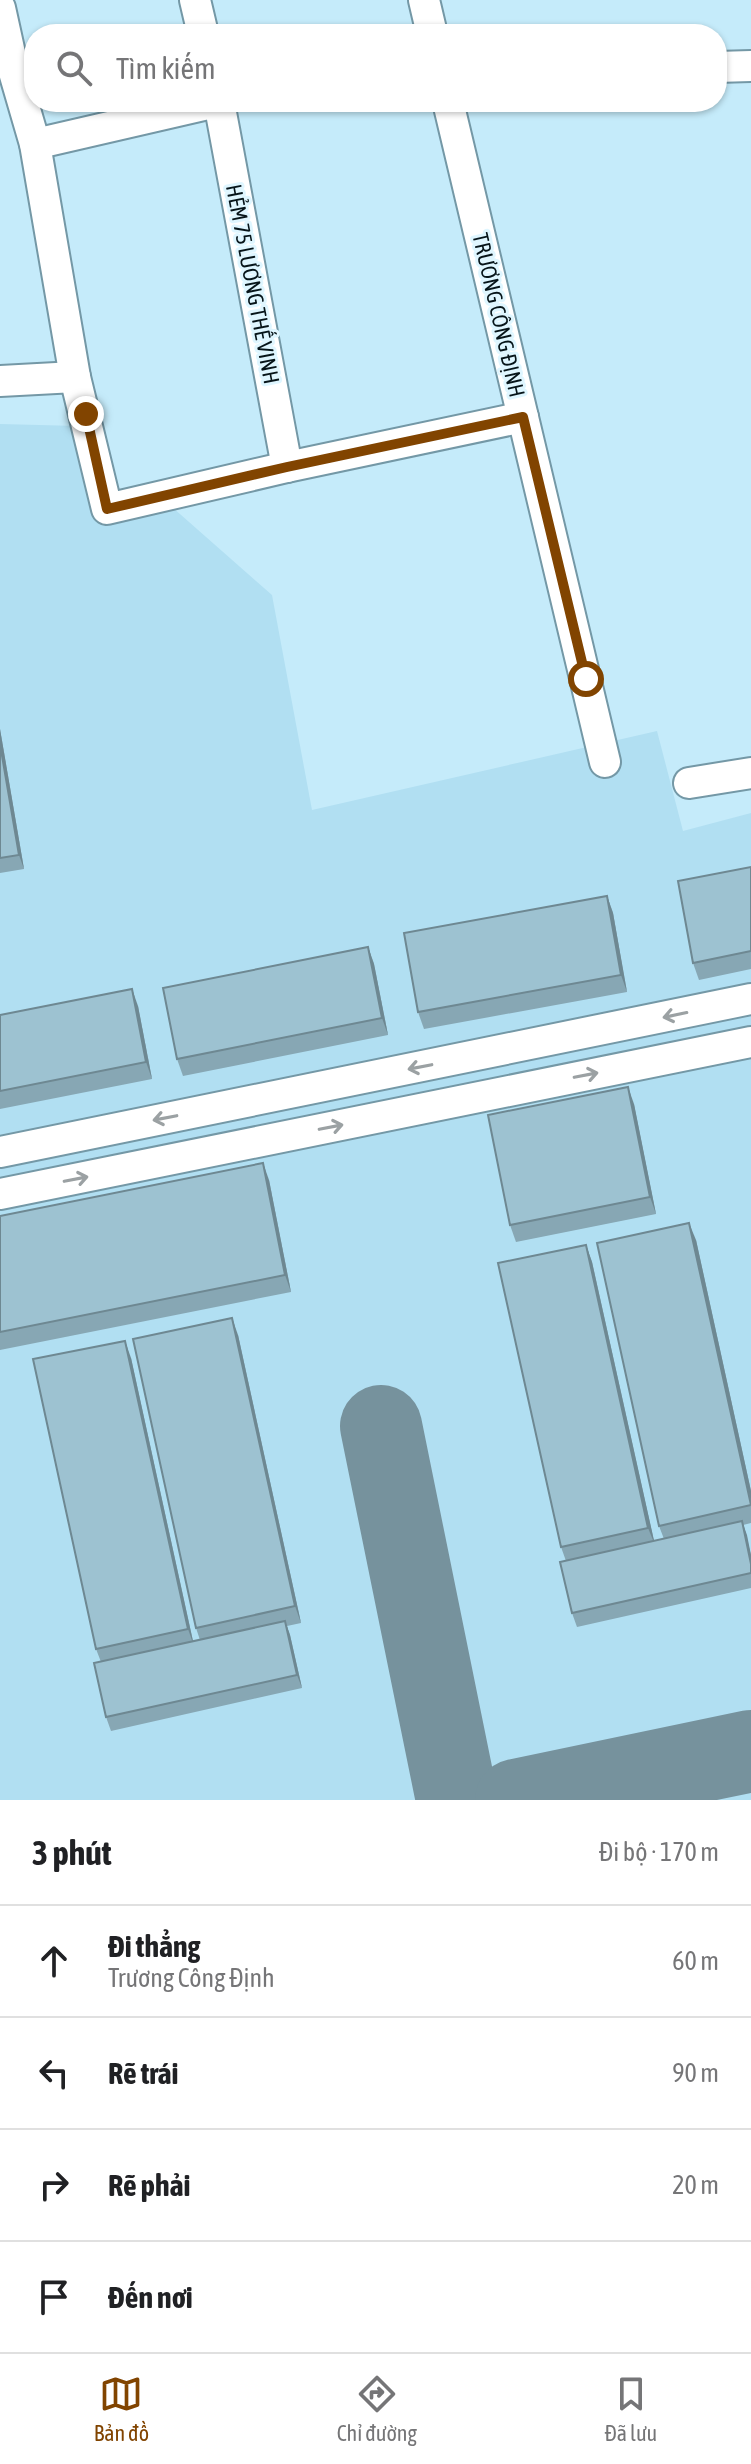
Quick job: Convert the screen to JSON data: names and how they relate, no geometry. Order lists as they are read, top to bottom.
{
  "streets": {
    "street": ["HẺM 75 LƯƠNG THẾ VINH", "TRƯƠNG CÔNG ĐỊNH"]
  },
  "page": {
    "search": "Tìm kiếm",
    "heading": ["3 phút", "Đi bộ · 170 m"],
    "list": [
      ["Đi thẳng", "Trương Công Định", "60 m"],
      ["Rẽ trái", "90 m"],
      ["Rẽ phải", "20 m"],
      "Đến nơi"
    ],
    "nav": ["Bản đồ", "Chỉ đường", "Đã lưu"]
  }
}
